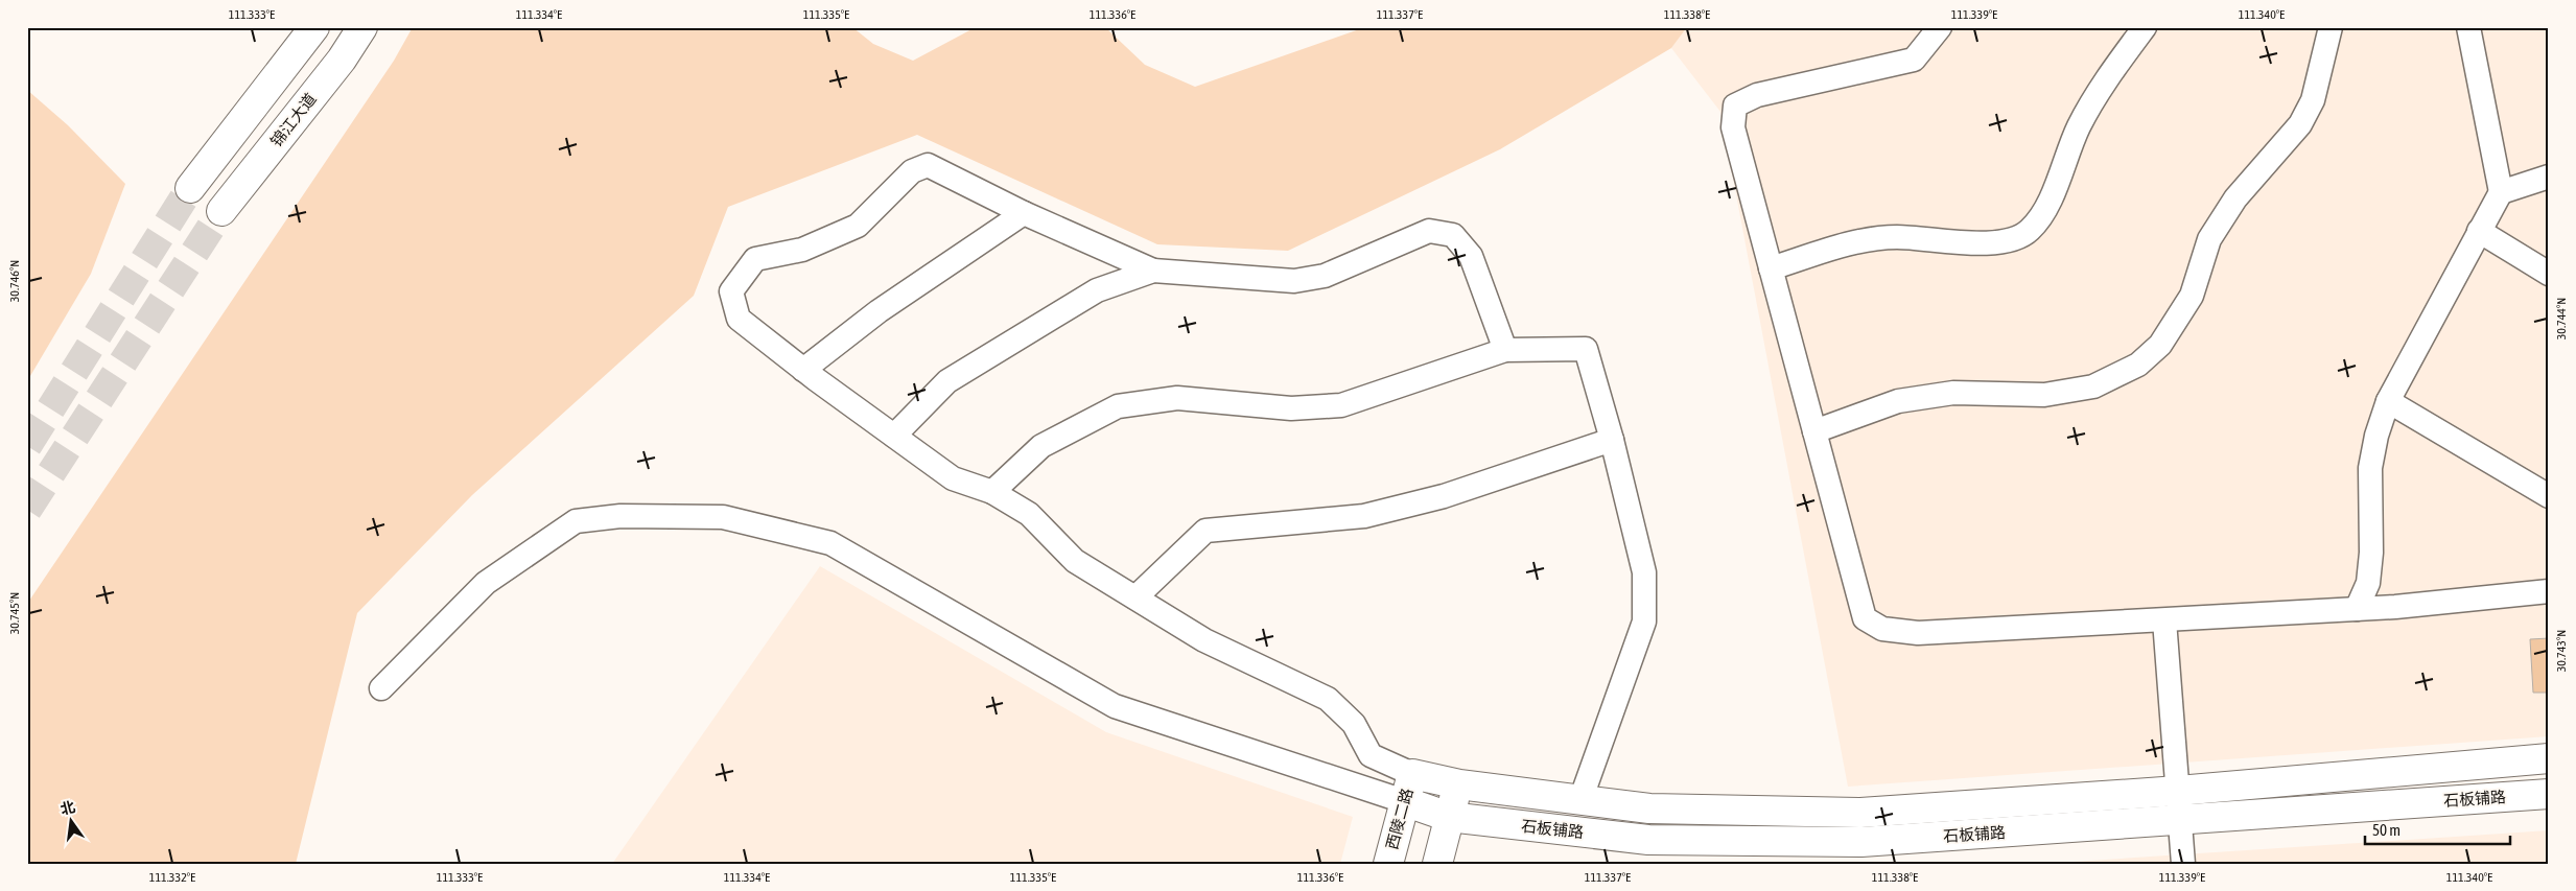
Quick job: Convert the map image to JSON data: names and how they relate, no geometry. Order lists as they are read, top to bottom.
{
  "streets": {
    "main road": ["锦江大道", "石板铺路", "西陵二路"]
  },
  "crossings": [
    ["石板铺路", "西陵二路"]
  ],
  "scale_bar": "50 m",
  "north": "top",
  "coordinates": [
    "111.333°E",
    "111.334°E",
    "111.335°E",
    "111.336°E",
    "111.337°E",
    "111.338°E",
    "111.339°E",
    "111.340°E",
    "30.746°N",
    "30.744°N",
    "30.745°N",
    "30.743°N",
    "111.332°E"
  ]
}
